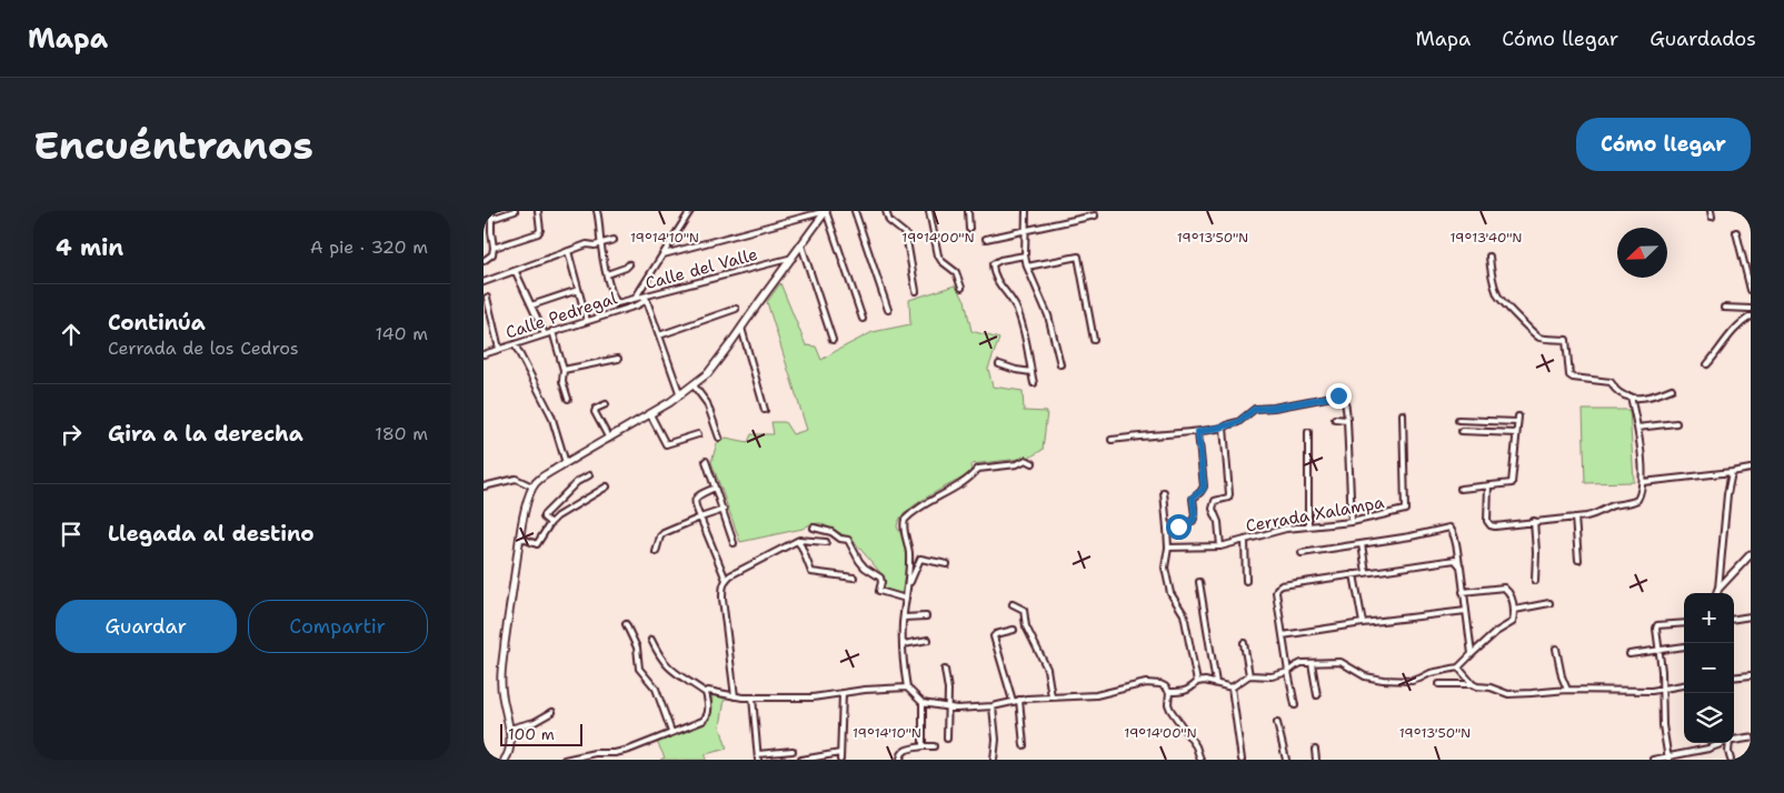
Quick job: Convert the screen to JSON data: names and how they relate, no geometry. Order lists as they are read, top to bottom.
{
  "streets": {
    "street": ["Calle del Valle", "Calle Pedregal", "Cerrada Xalampa"]
  },
  "crossings": [
    ["Calle del Valle", "Calle Pedregal"]
  ],
  "scale_bar": "100 m",
  "north": "bottom left",
  "page": {
    "header": "Mapa",
    "nav": ["Mapa", "Cómo llegar", "Guardados"],
    "buttons": [
      "Cómo llegar",
      ["Guardar", "Compartir"]
    ],
    "title": "Encuéntranos",
    "heading": ["4 min", "A pie · 320 m"],
    "list": [
      ["Continúa", "Cerrada de los Cedros", "140 m"],
      ["Gira a la derecha", "180 m"],
      "Llegada al destino"
    ],
    "map_buttons": ["+", "−"],
    "scale": "100 m"
  },
  "coordinates": [
    "19°14'10\"N",
    "19°14'00\"N",
    "19°13'50\"N",
    "19°13'40\"N"
  ]
}
